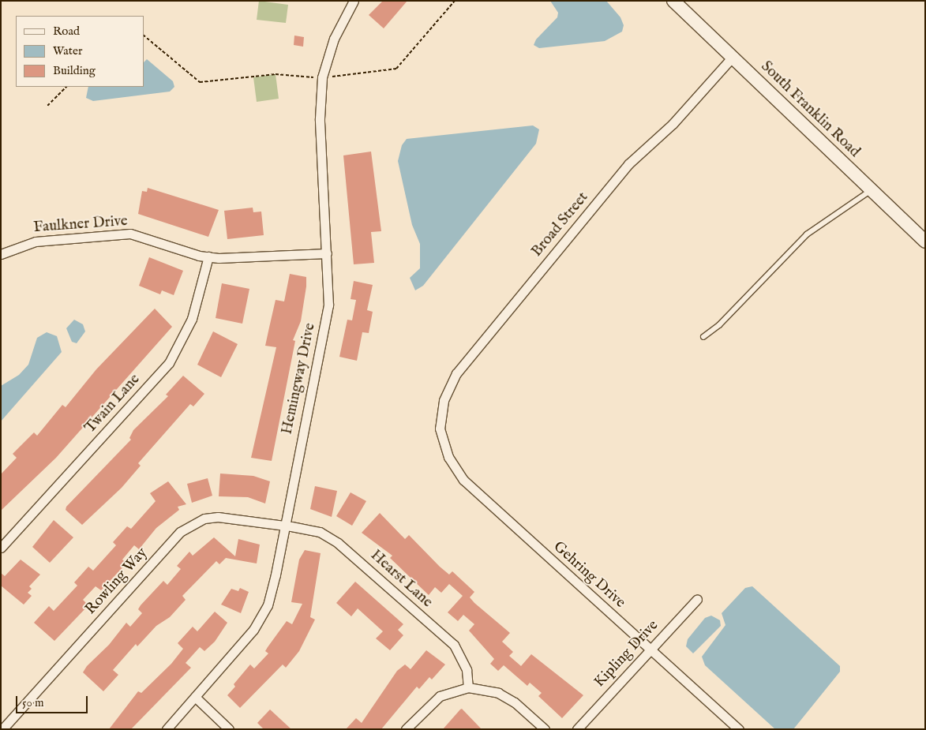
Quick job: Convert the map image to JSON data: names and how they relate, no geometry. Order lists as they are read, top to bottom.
{
  "streets": {
    "main road": ["South Franklin Road"],
    "street": [
      "Faulkner Drive",
      "Broad Street",
      "Hemingway Drive",
      "Twain Lane",
      "Gehring Drive",
      "Hearst Lane",
      "Rowling Way",
      "Kipling Drive"
    ]
  },
  "crossings": [
    ["South Franklin Road", "Broad Street"],
    ["Faulkner Drive", "Hemingway Drive"],
    ["Faulkner Drive", "Twain Lane"],
    ["Broad Street", "Gehring Drive"],
    ["Hemingway Drive", "Hearst Lane"],
    ["Hemingway Drive", "Rowling Way"],
    ["Gehring Drive", "Kipling Drive"],
    ["Hearst Lane", "Rowling Way"]
  ],
  "legend": ["Road", "Water", "Building"],
  "scale_bar": "50 m"
}
